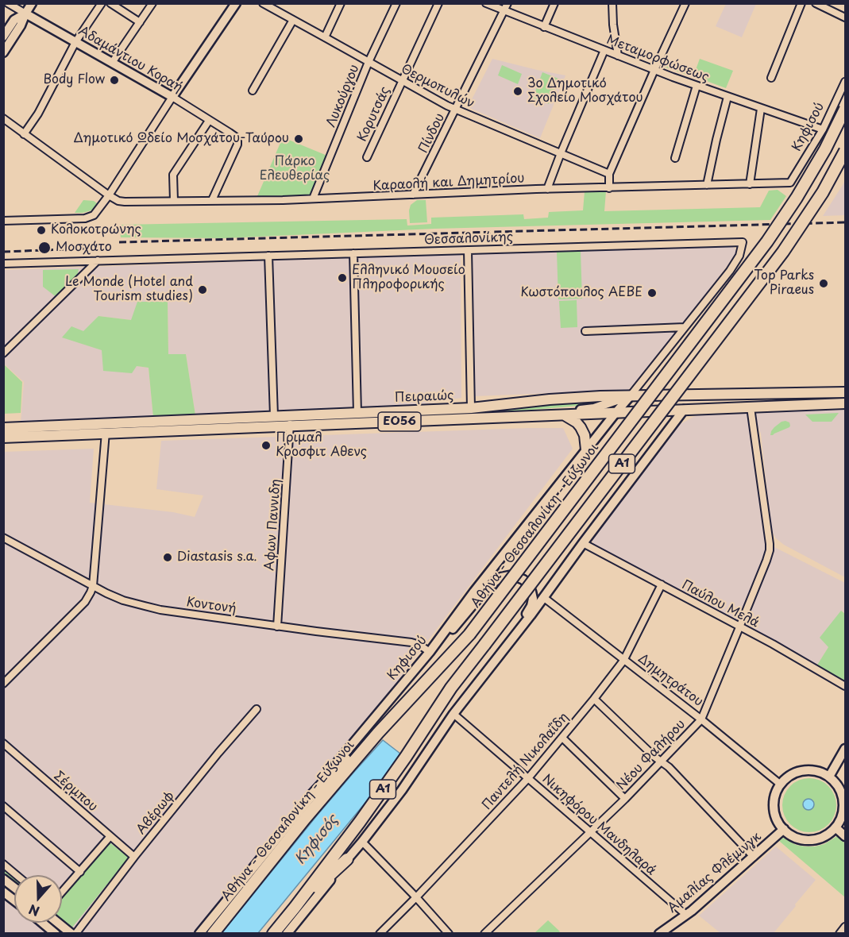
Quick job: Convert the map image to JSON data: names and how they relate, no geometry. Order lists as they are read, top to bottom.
{
  "streets": {
    "highway": ["Α1", "Αθήνα - Θεσσαλονίκη - Εύζωνοι"],
    "main road": [
      "Αδαμάντιου Κοραή",
      "Κηφισού",
      "Πειραιώς",
      "ΕΟ56",
      "Αμαλίας Φλέμινγκ"
    ],
    "street": [
      "Μεταμορφώσεως",
      "Θερμοπυλών",
      "Λυκούργου",
      "Κορυτσάς",
      "Πίνδου",
      "Καραολή και Δημητρίου",
      "Θεσσαλονίκης",
      "Αφων Παννιδη",
      "Παύλου Μελά",
      "Κοντονή",
      "Δημητράτου",
      "Νέου Φαλήρου",
      "Παντελή Νικολαΐδη",
      "Σέρμπου",
      "Αβέρωφ",
      "Νικηφόρου Μανδηλαρά"
    ]
  },
  "crossings": [
    ["Μεταμορφώσεως", "Κηφισού"],
    ["Μεταμορφώσεως", "Πίνδου"],
    ["Αδαμάντιου Κοραή", "Καραολή και Δημητρίου"],
    ["Θερμοπυλών", "Λυκούργου"],
    ["Θερμοπυλών", "Κορυτσάς"],
    ["Θερμοπυλών", "Πίνδου"],
    ["Λυκούργου", "Καραολή και Δημητρίου"],
    ["Κηφισού", "Καραολή και Δημητρίου"],
    ["Κηφισού", "Θεσσαλονίκης"],
    ["Κηφισού", "Πειραιώς"],
    ["Κηφισού", "Κοντονή"],
    ["Πίνδου", "Καραολή και Δημητρίου"],
    ["Θεσσαλονίκης", "Πειραιώς"],
    ["Πειραιώς", "Αφων Παννιδη"],
    ["Πειραιώς", "Νέου Φαλήρου"],
    ["Αφων Παννιδη", "Κοντονή"],
    ["Παύλου Μελά", "Νέου Φαλήρου"],
    ["Παύλου Μελά", "Παντελή Νικολαΐδη"],
    ["Δημητράτου", "Νέου Φαλήρου"],
    ["Δημητράτου", "Παντελή Νικολαΐδη"],
    ["Δημητράτου", "Αμαλίας Φλέμινγκ"],
    ["Νέου Φαλήρου", "Νικηφόρου Μανδηλαρά"],
    ["Παντελή Νικολαΐδη", "Νικηφόρου Μανδηλαρά"],
    ["Σέρμπου", "Αβέρωφ"],
    ["Νικηφόρου Μανδηλαρά", "Αμαλίας Φλέμινγκ"]
  ],
  "water": ["Κηφισός"],
  "parks": ["Πάρκο Ελευθερίας"],
  "places": [
    "Body Flow",
    "3ο Δημοτικό Σχολείο Μοσχάτου",
    "Δημοτικό Ωδείο Μοσχάτου-Ταύρου",
    "Κολοκοτρώνης",
    "Μοσχάτο",
    "Ελληνικό Μουσείο Πληροφορικής",
    "Top Parks Piraeus",
    "Le Monde (Hotel and Tourism studies)",
    "Κωστόπουλος ΑΕΒΕ",
    "Πριμαλ Κροσφιτ Αθενς",
    "Diastasis s.a."
  ],
  "north": "bottom"
}
